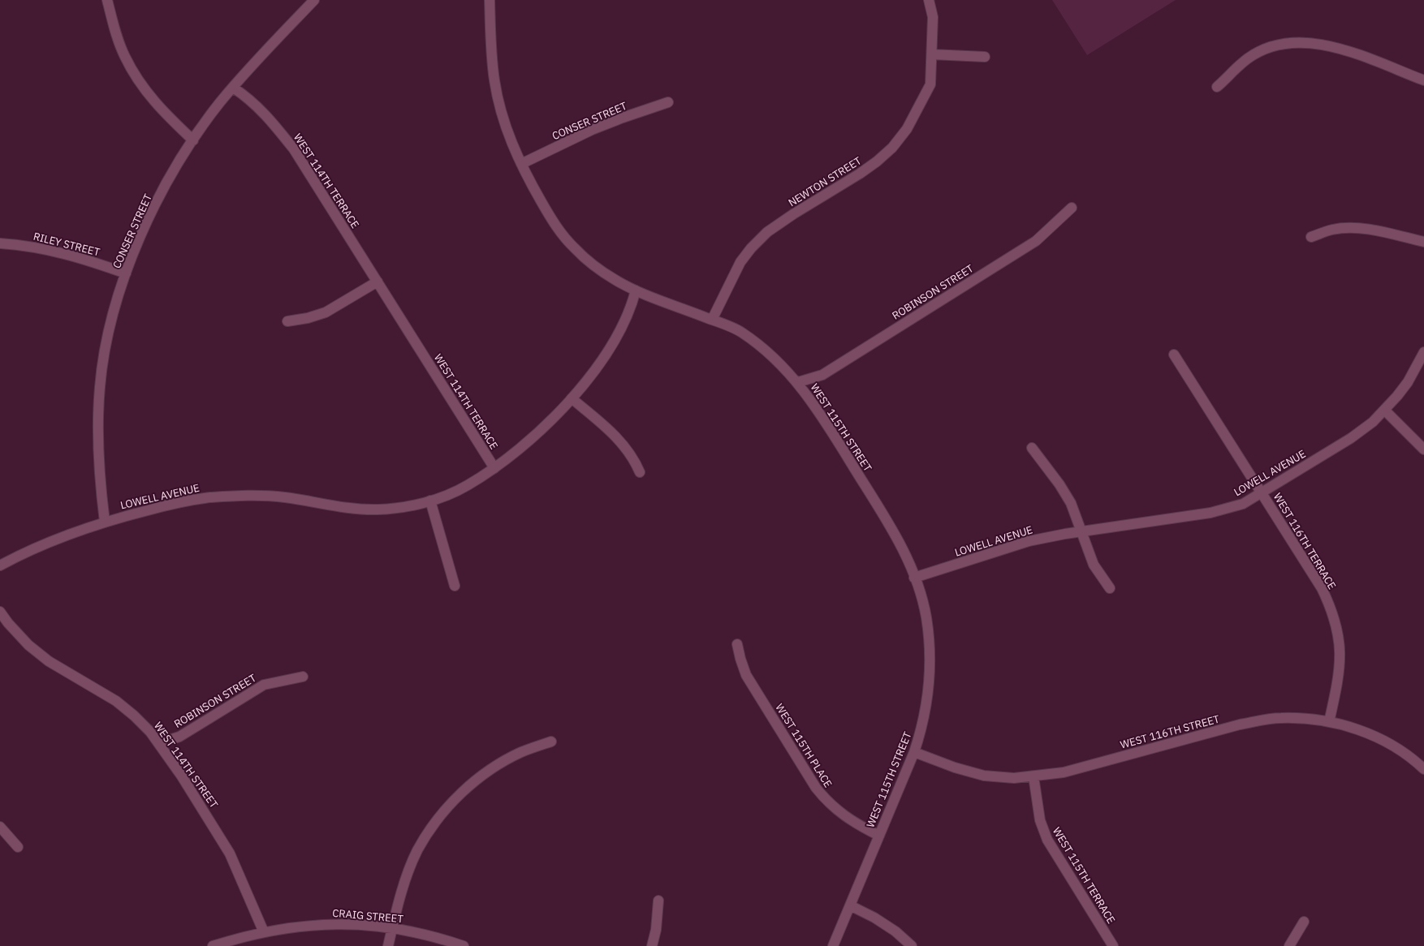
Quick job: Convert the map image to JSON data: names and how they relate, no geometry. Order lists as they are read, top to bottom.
{
  "streets": {
    "street": [
      "CONSER STREET",
      "WEST 114TH TERRACE",
      "NEWTON STREET",
      "RILEY STREET",
      "ROBINSON STREET",
      "WEST 115TH STREET",
      "LOWELL AVENUE",
      "WEST 116TH TERRACE",
      "WEST 116TH STREET",
      "WEST 115TH PLACE",
      "WEST 114TH STREET",
      "WEST 115TH TERRACE",
      "CRAIG STREET"
    ]
  },
  "crossings": [
    ["CONSER STREET", "WEST 114TH TERRACE"],
    ["CONSER STREET", "RILEY STREET"],
    ["CONSER STREET", "WEST 115TH STREET"],
    ["CONSER STREET", "LOWELL AVENUE"],
    ["WEST 114TH TERRACE", "LOWELL AVENUE"],
    ["NEWTON STREET", "WEST 115TH STREET"],
    ["ROBINSON STREET", "WEST 115TH STREET"],
    ["ROBINSON STREET", "WEST 114TH STREET"],
    ["WEST 115TH STREET", "LOWELL AVENUE"],
    ["WEST 115TH STREET", "WEST 116TH STREET"],
    ["WEST 115TH STREET", "WEST 115TH PLACE"],
    ["LOWELL AVENUE", "WEST 116TH TERRACE"],
    ["WEST 116TH TERRACE", "WEST 116TH STREET"],
    ["WEST 116TH STREET", "WEST 115TH TERRACE"],
    ["WEST 114TH STREET", "CRAIG STREET"]
  ]
}
